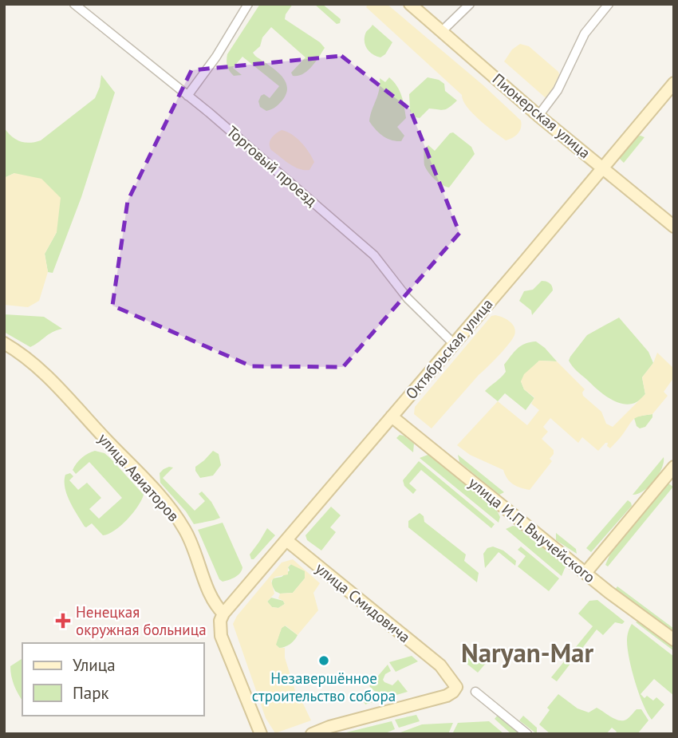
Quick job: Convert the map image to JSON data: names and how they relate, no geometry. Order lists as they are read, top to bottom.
{
  "streets": {
    "main road": [
      "Пионерская улица",
      "Октябрьская улица",
      "улица Авиаторов",
      "улица И.П. Выучейского",
      "улица Смидовича"
    ],
    "street": ["Торговый проезд"]
  },
  "crossings": [
    ["Пионерская улица", "Октябрьская улица"],
    ["Торговый проезд", "Октябрьская улица"],
    ["Октябрьская улица", "улица Авиаторов"],
    ["Октябрьская улица", "улица И.П. Выучейского"],
    ["Октябрьская улица", "улица Смидовича"]
  ],
  "districts": ["Naryan-Mar"],
  "places": {
    "health": ["Ненецкая окружная больница"],
    "other": ["Незавершённое строительство собора"]
  },
  "legend": ["Улица", "Парк"]
}
